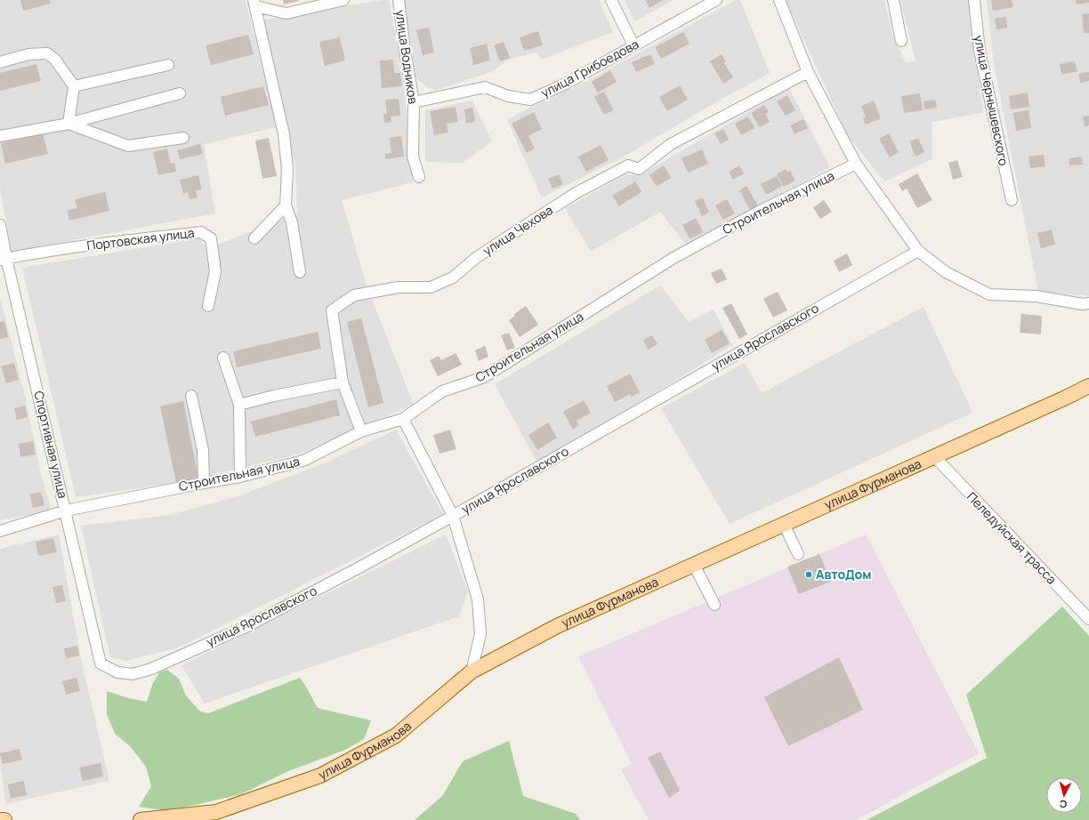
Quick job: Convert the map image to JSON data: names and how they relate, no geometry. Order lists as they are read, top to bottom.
{
  "streets": {
    "main road": ["улица Фурманова"],
    "street": [
      "улица Водников",
      "улица Грибоедова",
      "улица Чернышевского",
      "Строительная улица",
      "улица Чехова",
      "Портовская улица",
      "улица Ярославского",
      "Спортивная улица",
      "Пеледуйская трасса"
    ]
  },
  "crossings": [
    ["улица Водников", "улица Грибоедова"],
    ["Строительная улица", "улица Чехова"],
    ["Строительная улица", "Спортивная улица"],
    ["Портовская улица", "Спортивная улица"],
    ["улица Ярославского", "Спортивная улица"],
    ["улица Фурманова", "Пеледуйская трасса"]
  ],
  "places": ["АвтоДом"],
  "north": "bottom"
}
